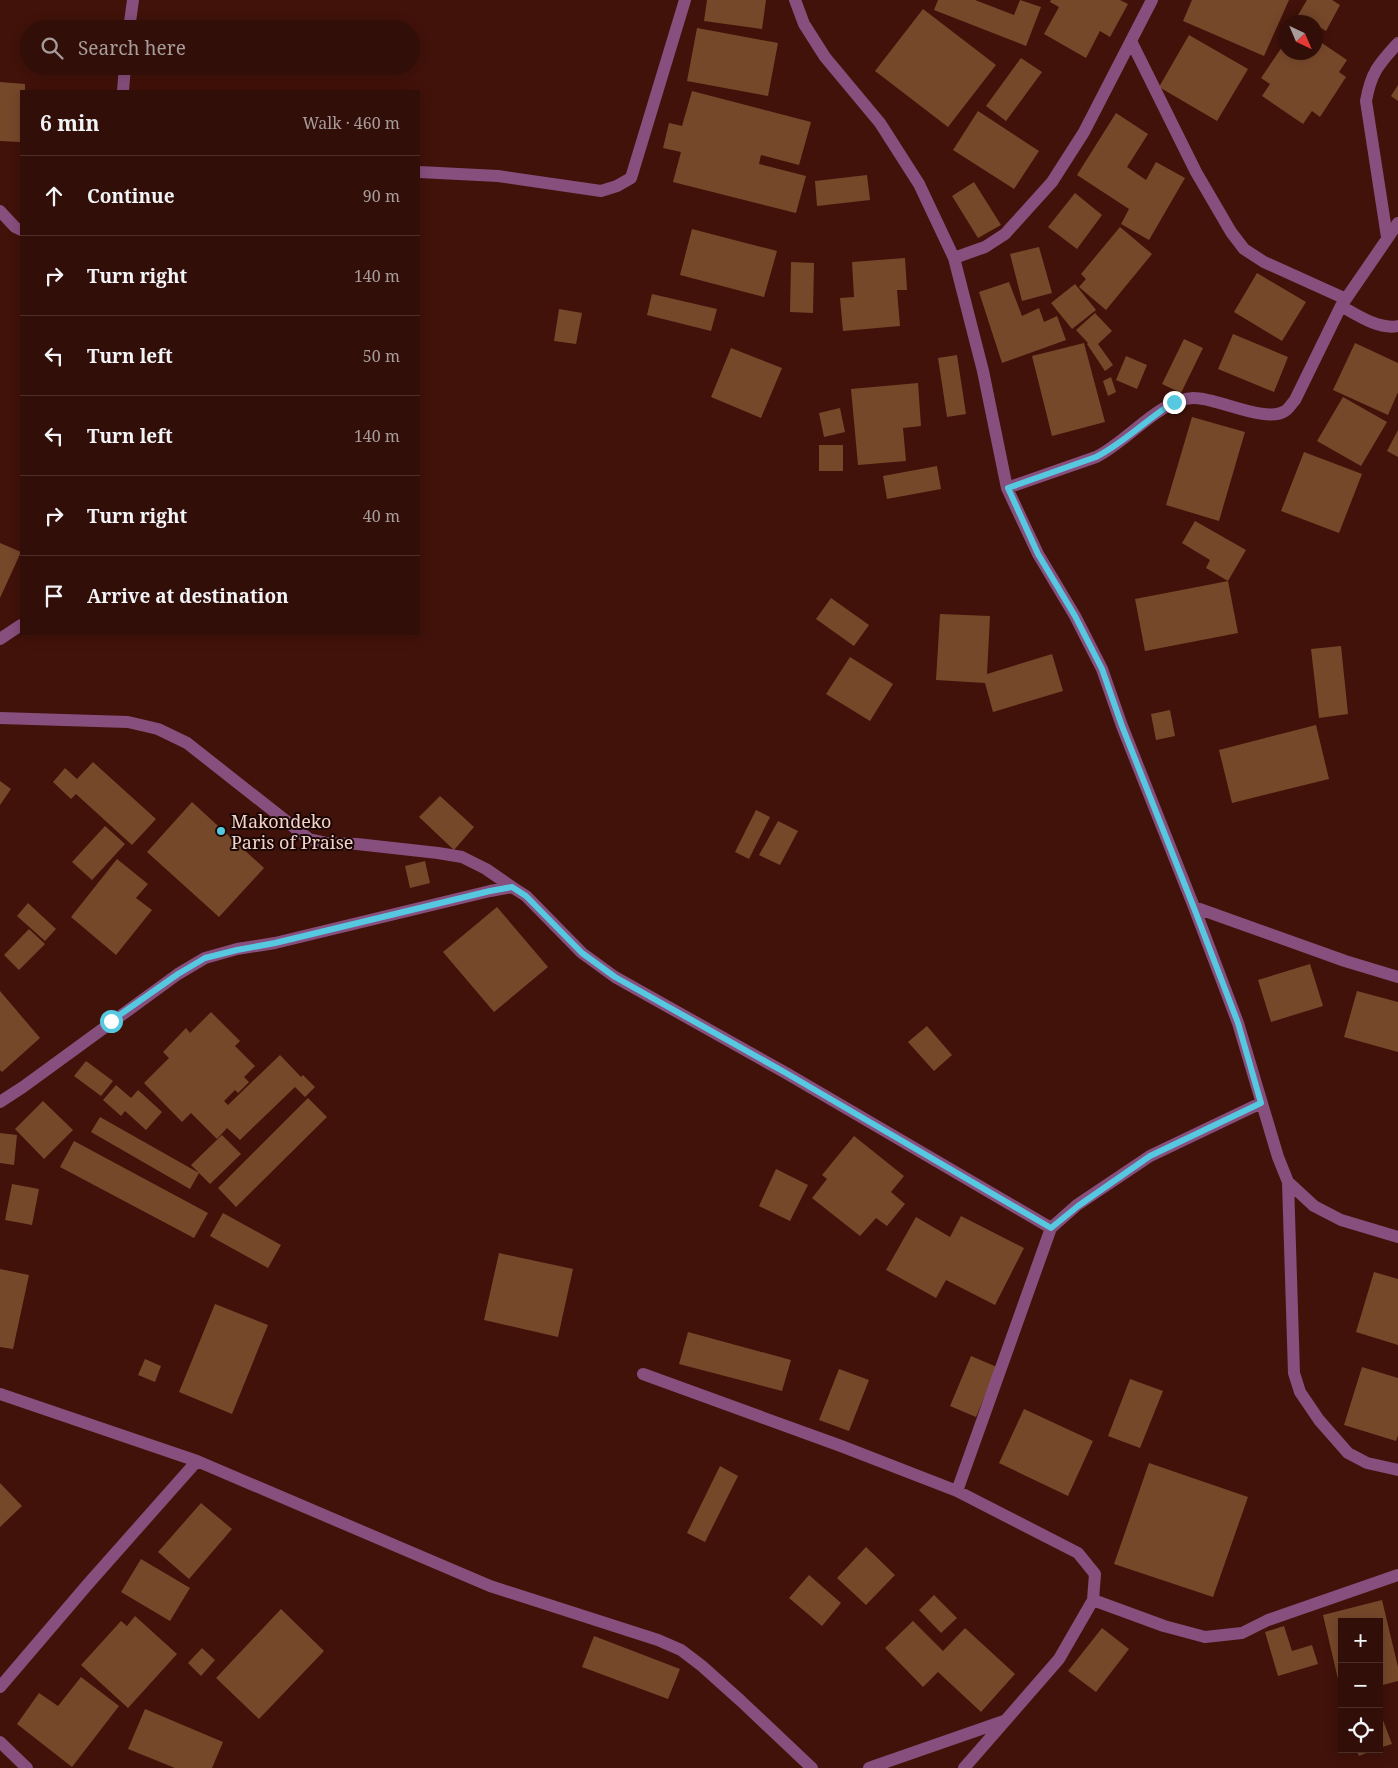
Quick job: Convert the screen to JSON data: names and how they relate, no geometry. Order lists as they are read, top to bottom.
{
  "places": ["Makondeko Paris of Praise"],
  "north": "bottom right",
  "page": {
    "search": "Search here",
    "heading": ["6 min", "Walk · 460 m"],
    "list": [
      ["Continue", "90 m"],
      ["Turn right", "140 m"],
      ["Turn left", "50 m"],
      ["Turn left", "140 m"],
      ["Turn right", "40 m"],
      "Arrive at destination"
    ],
    "map_buttons": ["+", "−"]
  }
}
